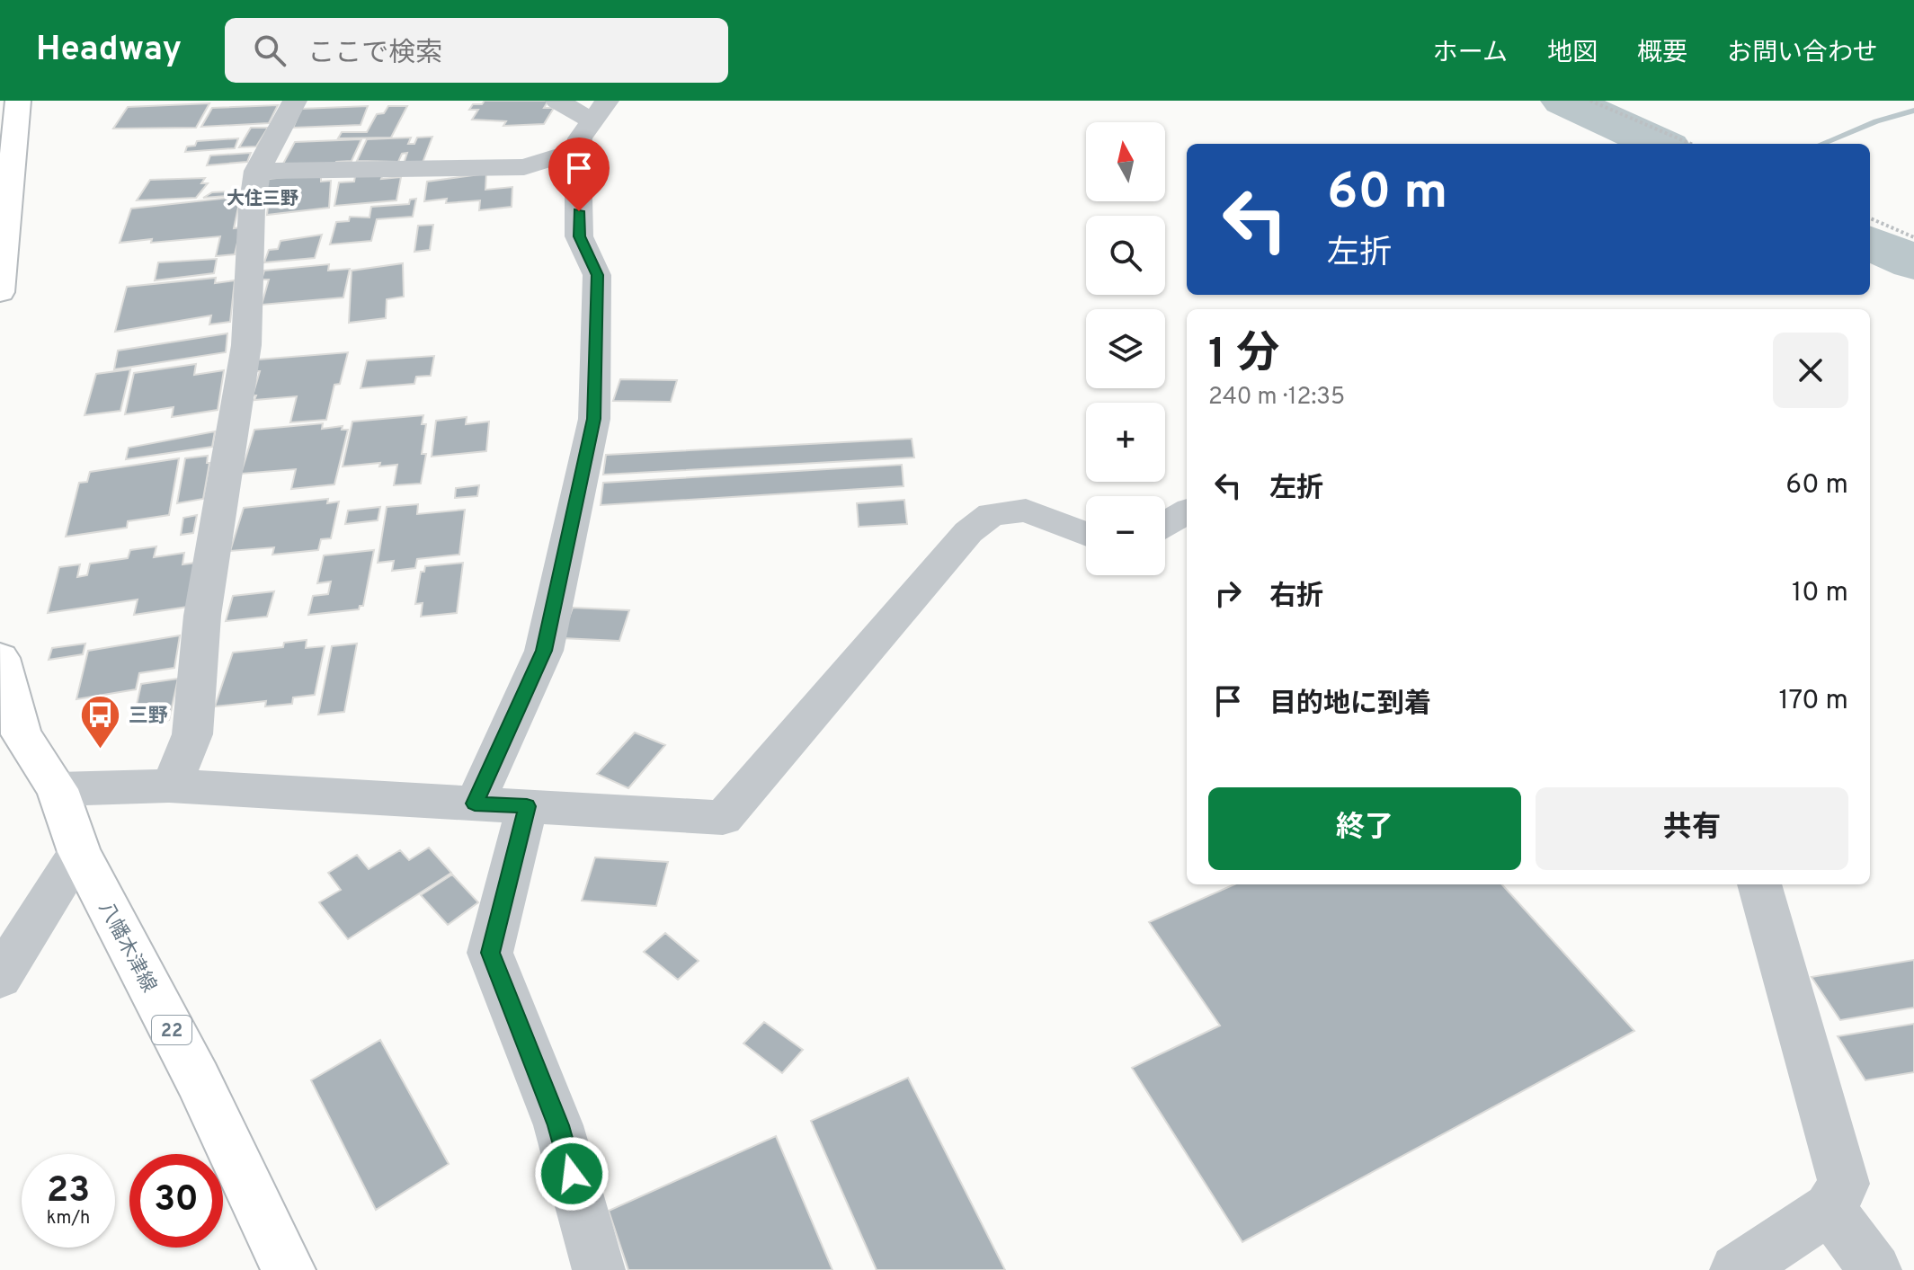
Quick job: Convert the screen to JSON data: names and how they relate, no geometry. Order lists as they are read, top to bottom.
{
  "streets": {
    "main road": ["八幡木津線", "22"]
  },
  "districts": ["大住三野"],
  "places": {
    "bus stop": ["三野"]
  },
  "north": "top",
  "page": {
    "header": "Headway",
    "search": "ここで検索",
    "nav": [
      "ホーム",
      "地図",
      "概要",
      "お問い合わせ"
    ],
    "map_buttons": ["+", "−"],
    "turn": ["60 m", "左折"],
    "heading": ["1 分", "240 m · 12:35"],
    "list": [
      {
        "name": "左折",
        "value": "60 m"
      },
      {
        "name": "右折",
        "value": "10 m"
      },
      {
        "name": "目的地に到着",
        "value": "170 m"
      }
    ],
    "buttons": ["終了", "共有"],
    "speed": "23 km/h",
    "limit": "30"
  }
}
